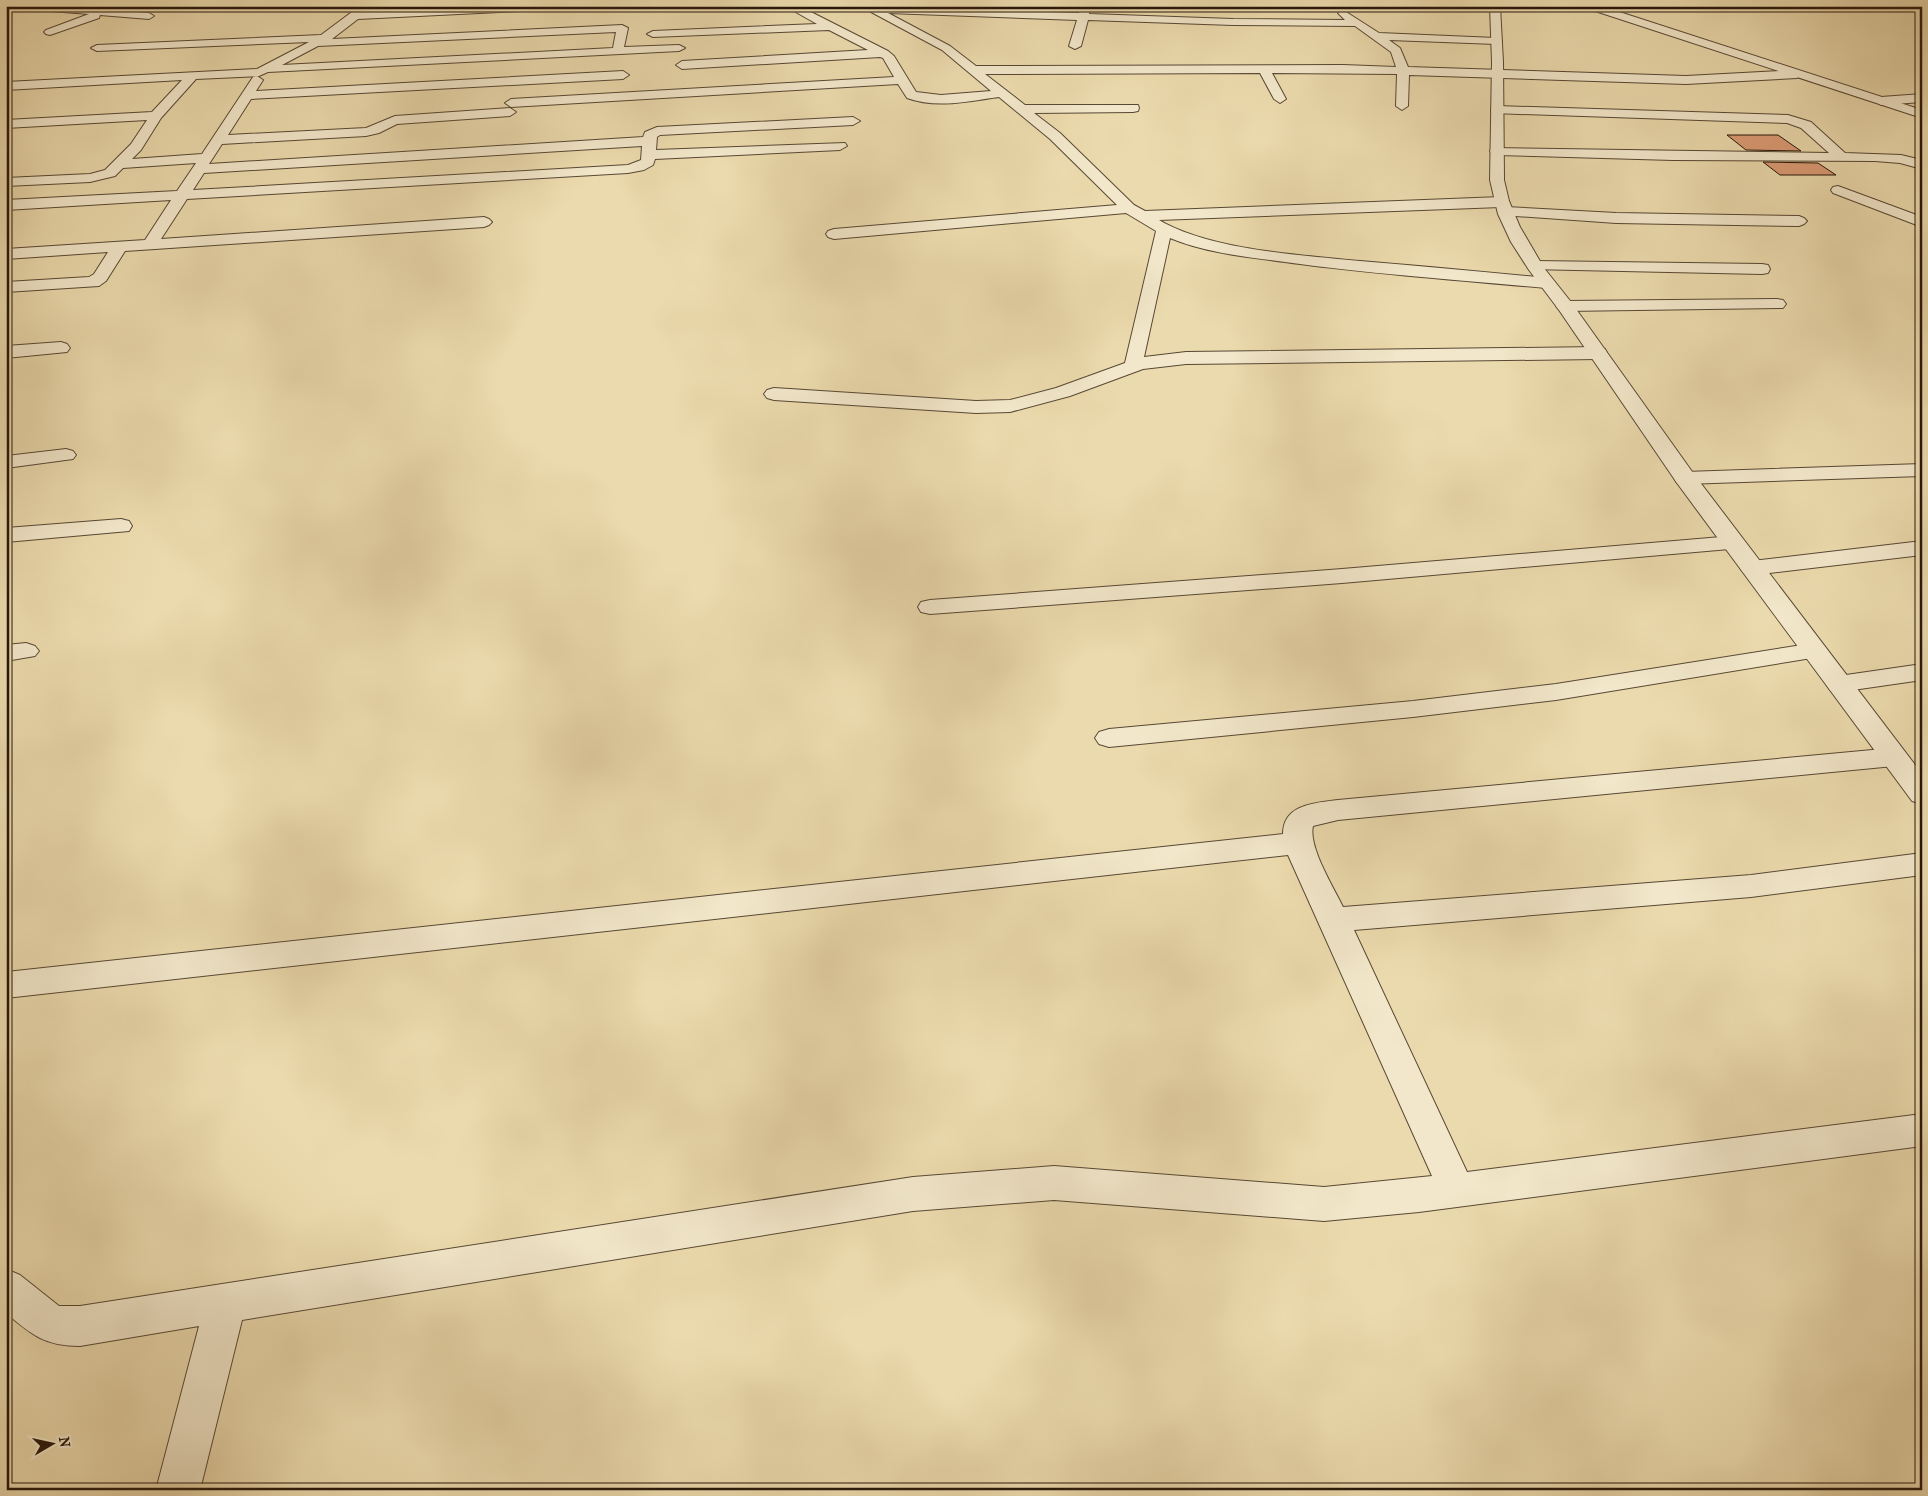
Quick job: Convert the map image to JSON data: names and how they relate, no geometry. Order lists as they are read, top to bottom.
{
  "north": "right"
}
